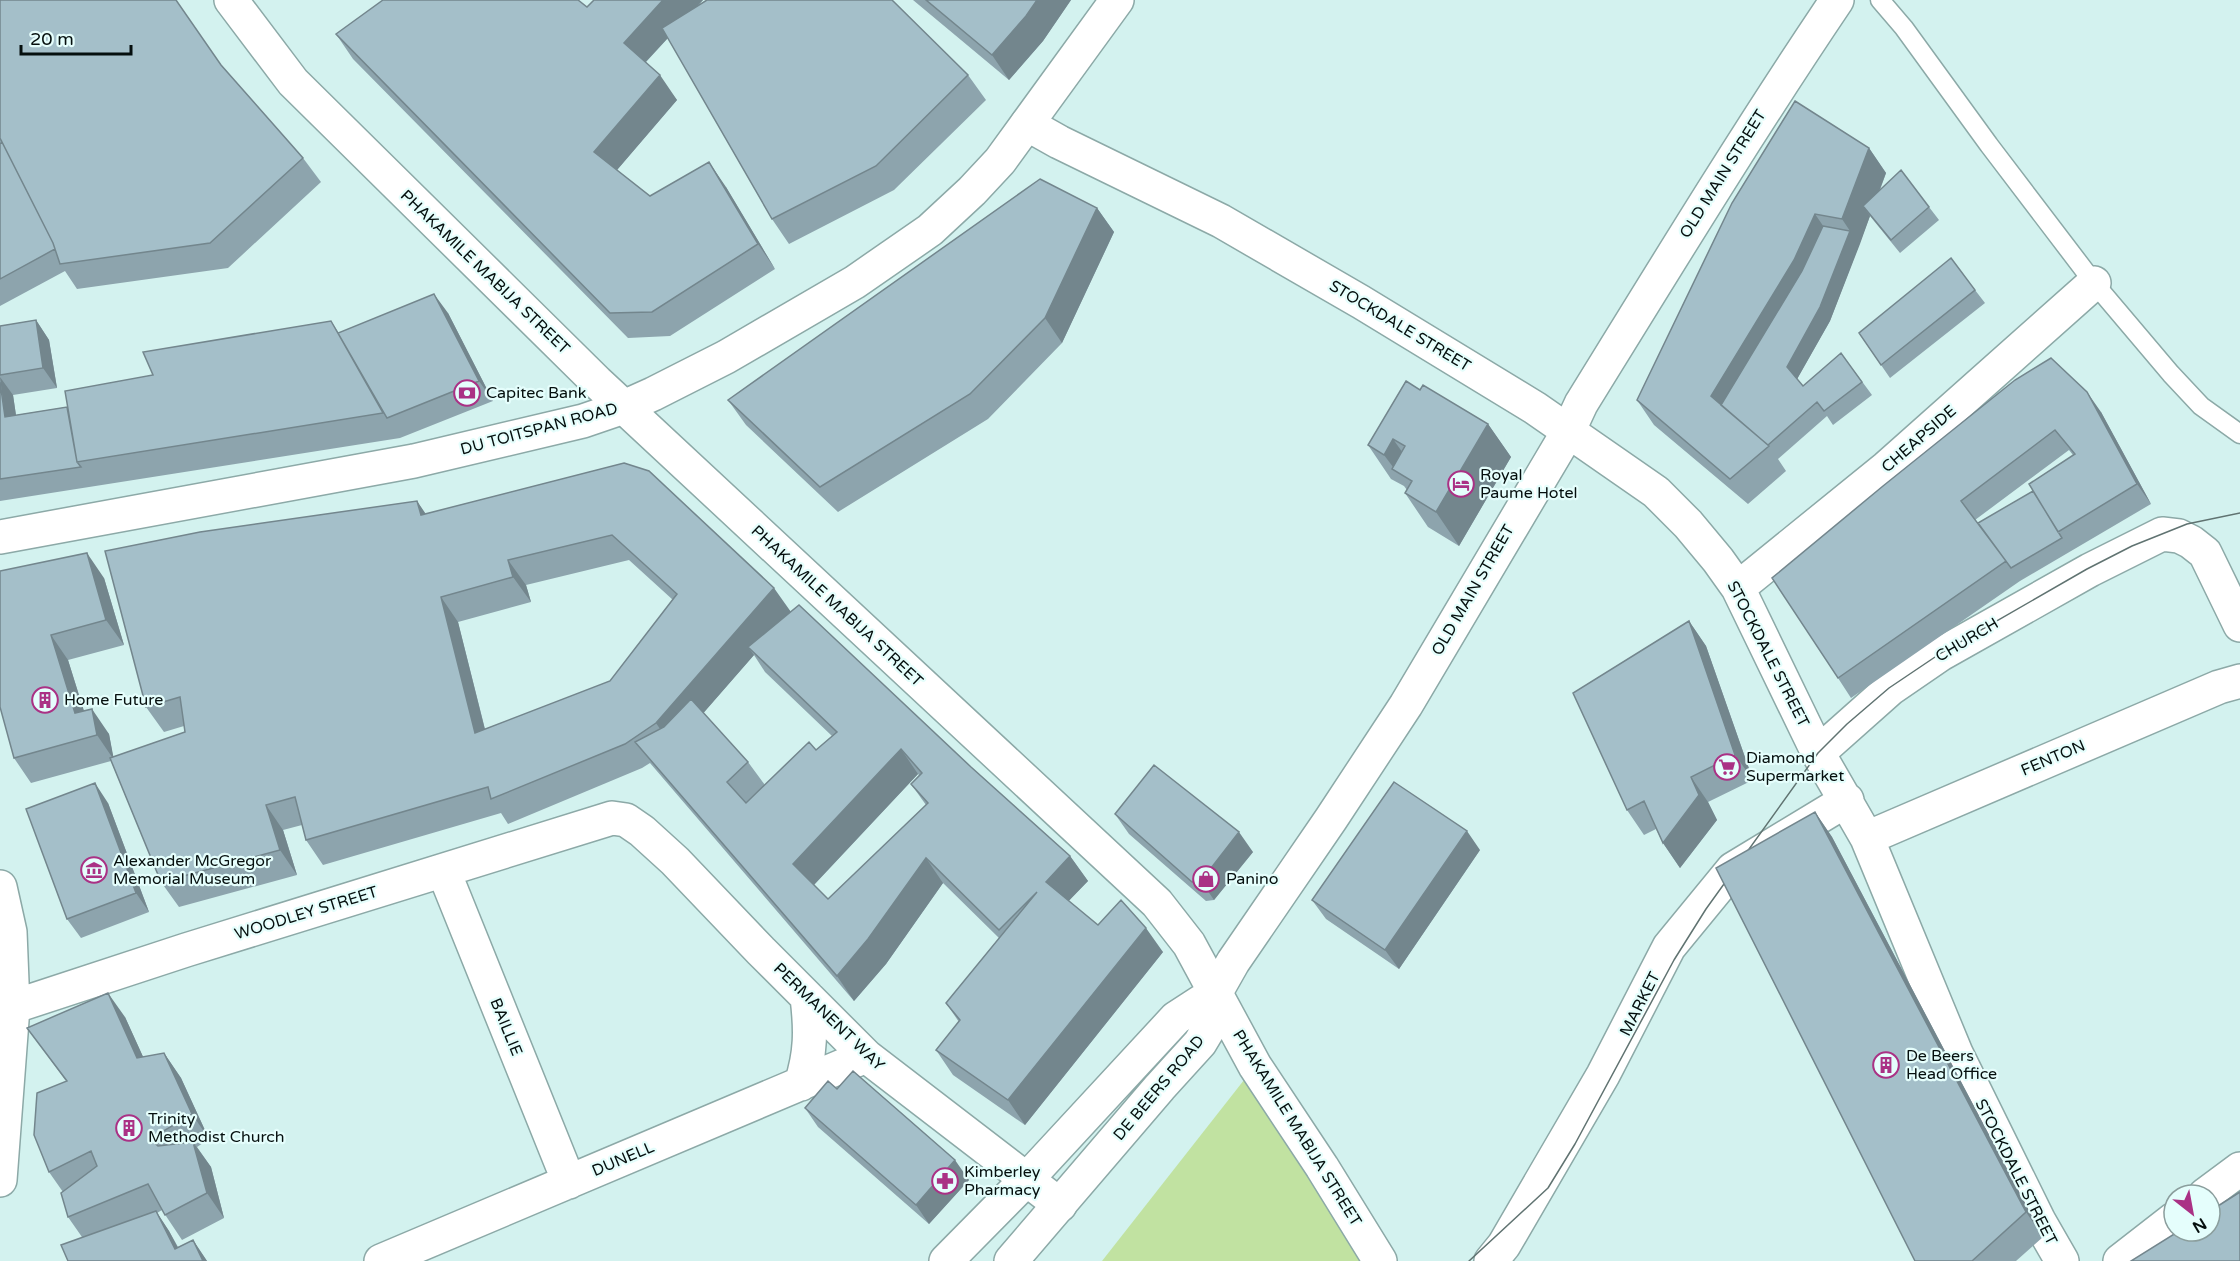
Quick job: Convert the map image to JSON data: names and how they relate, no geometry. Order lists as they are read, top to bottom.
{
  "streets": {
    "street": [
      "OLD MAIN STREET",
      "PHAKAMILE MABIJA STREET",
      "STOCKDALE STREET",
      "DU TOITSPAN ROAD",
      "CHEAPSIDE",
      "CHURCH",
      "FENTON",
      "WOODLEY STREET",
      "MARKET",
      "PERMANENT WAY",
      "BAILLIE",
      "DE BEERS ROAD",
      "DUNELL"
    ]
  },
  "crossings": [
    ["OLD MAIN STREET", "PHAKAMILE MABIJA STREET"],
    ["OLD MAIN STREET", "STOCKDALE STREET"],
    ["OLD MAIN STREET", "DE BEERS ROAD"],
    ["PHAKAMILE MABIJA STREET", "DU TOITSPAN ROAD"],
    ["PHAKAMILE MABIJA STREET", "DE BEERS ROAD"],
    ["STOCKDALE STREET", "DU TOITSPAN ROAD"],
    ["STOCKDALE STREET", "CHEAPSIDE"],
    ["STOCKDALE STREET", "CHURCH"],
    ["STOCKDALE STREET", "FENTON"],
    ["STOCKDALE STREET", "MARKET"],
    ["WOODLEY STREET", "PERMANENT WAY"],
    ["WOODLEY STREET", "BAILLIE"],
    ["PERMANENT WAY", "DE BEERS ROAD"],
    ["PERMANENT WAY", "DUNELL"],
    ["BAILLIE", "DUNELL"]
  ],
  "places": {
    "bank": ["Capitec Bank"],
    "hotel": ["Royal Paume Hotel"],
    "building": ["Home Future", "De Beers Head Office", "Trinity Methodist Church"],
    "supermarket": ["Diamond Supermarket"],
    "museum": ["Alexander McGregor Memorial Museum"],
    "shop": ["Panino"],
    "pharmacy": ["Kimberley Pharmacy"]
  },
  "scale_bar": "20 m",
  "north": "bottom right"
}
